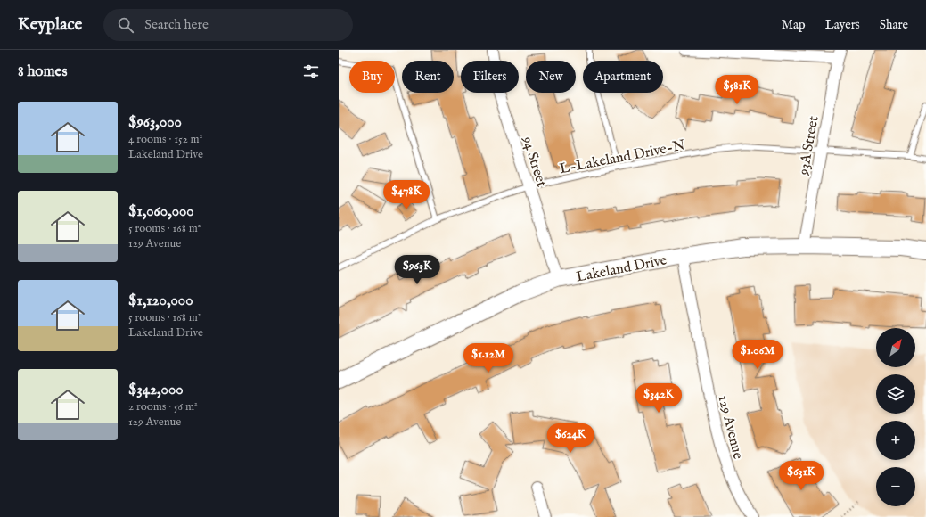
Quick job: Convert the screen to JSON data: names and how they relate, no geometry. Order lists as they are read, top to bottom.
{
  "streets": {
    "street": [
      "93A Street",
      "94 Street",
      "Lakeland Drive",
      "129 Avenue"
    ],
    "lane": ["L-Lakeland Drive-N"]
  },
  "crossings": [
    ["93A Street", "L-Lakeland Drive-N"],
    ["93A Street", "Lakeland Drive"],
    ["L-Lakeland Drive-N", "94 Street"],
    ["94 Street", "Lakeland Drive"],
    ["Lakeland Drive", "129 Avenue"]
  ],
  "north": "top right",
  "page": {
    "header": "Keyplace",
    "search": "Search here",
    "nav": ["Map", "Layers", "Share"],
    "heading": "8 homes",
    "chip": [
      "Buy",
      "Rent",
      "Filters",
      "New",
      "Apartment"
    ],
    "price": [
      "$581K",
      "$478K",
      "$963K",
      "$1.06M",
      "$1.12M",
      "$342K",
      "$624K",
      "$631K"
    ],
    "list": [
      {
        "name": "$963,000",
        "note": "4 rooms · 152 m² · Lakeland Drive"
      },
      {
        "name": "$1,060,000",
        "note": "5 rooms · 168 m² · 129 Avenue"
      },
      {
        "name": "$1,120,000",
        "note": "5 rooms · 168 m² · Lakeland Drive"
      },
      {
        "name": "$342,000",
        "note": "2 rooms · 56 m² · 129 Avenue"
      }
    ],
    "map_buttons": ["+", "−"]
  }
}
